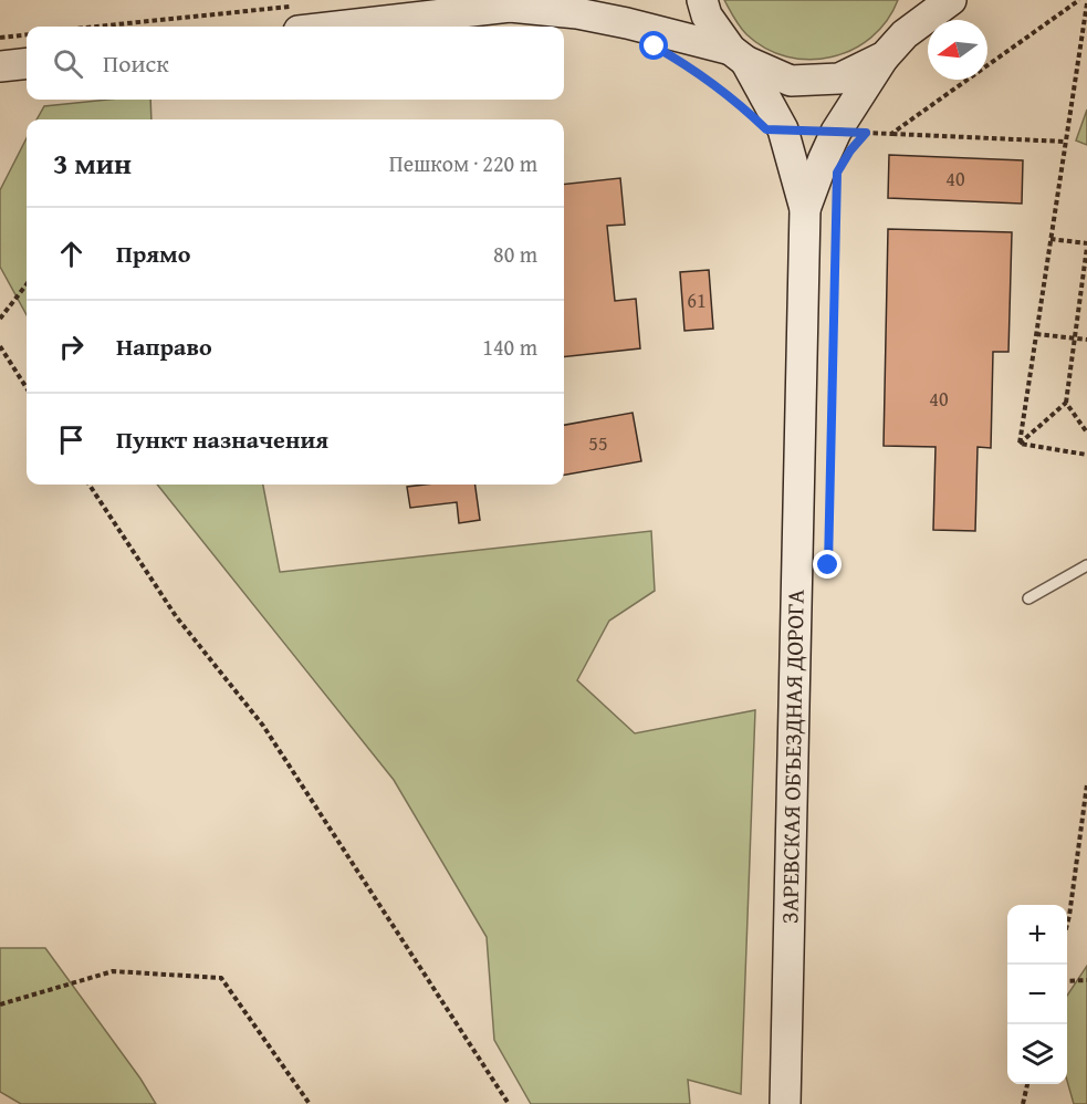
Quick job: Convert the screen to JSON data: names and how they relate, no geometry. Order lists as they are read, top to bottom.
{
  "streets": {
    "main road": ["ЗАРЕВСКАЯ ОБЪЕЗДНАЯ ДОРОГА"]
  },
  "house_numbers": [
    "40",
    "61",
    "40",
    "55"
  ],
  "north": "left",
  "page": {
    "search": "Поиск",
    "heading": ["3 мин", "Пешком · 220 m"],
    "list": [
      ["Прямо", "80 m"],
      ["Направо", "140 m"],
      "Пункт назначения"
    ],
    "map_buttons": ["+", "−"]
  }
}
